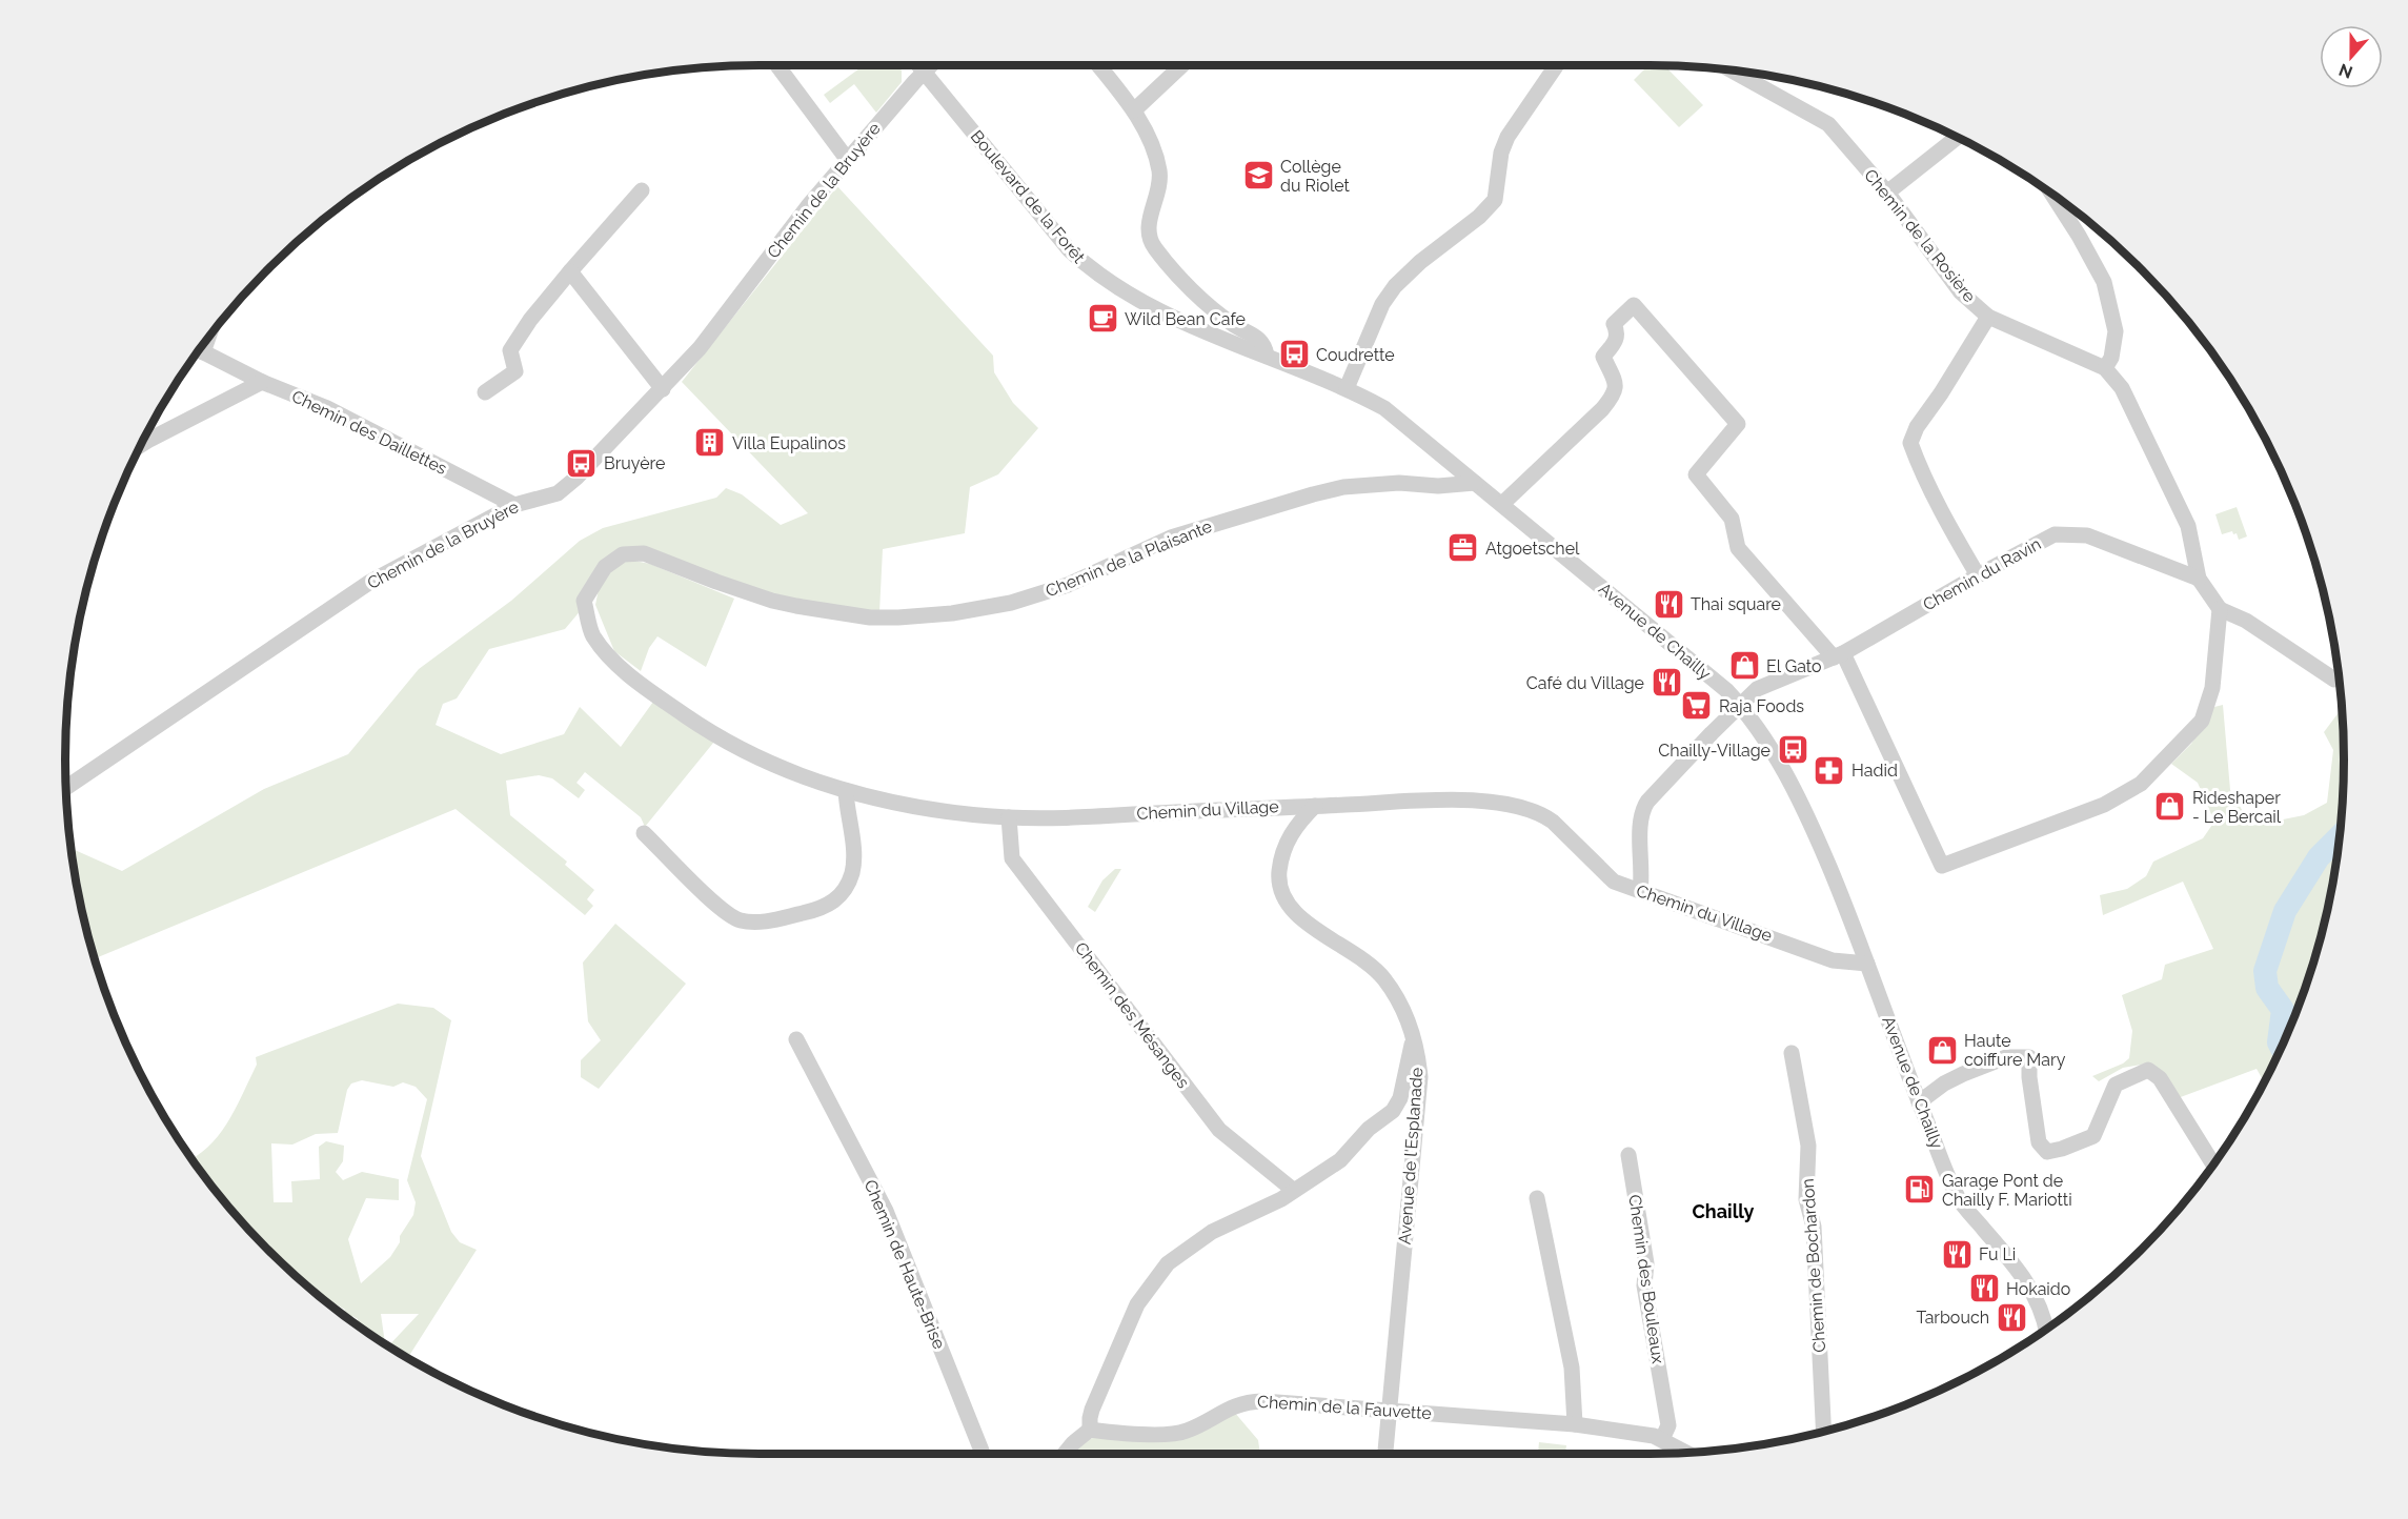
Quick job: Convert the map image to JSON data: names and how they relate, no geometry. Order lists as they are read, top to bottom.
{
  "streets": {
    "street": [
      "Chemin de la Bruyère",
      "Boulevard de la Forêt",
      "Chemin de la Rosière",
      "Chemin des Daillettes",
      "Chemin de la Plaisante",
      "Chemin du Ravin",
      "Avenue de Chailly",
      "Chemin du Village",
      "Chemin des Mésanges",
      "Avenue de l'Esplanade",
      "Chemin de Haute-Brise",
      "Chemin de Bochardon",
      "Chemin des Bouleaux",
      "Chemin de la Fauvette"
    ]
  },
  "crossings": [
    ["Chemin de la Bruyère", "Boulevard de la Forêt"],
    ["Chemin de la Bruyère", "Chemin des Daillettes"],
    ["Boulevard de la Forêt", "Avenue de Chailly"],
    ["Chemin de la Rosière", "Chemin du Ravin"],
    ["Chemin de la Plaisante", "Avenue de Chailly"],
    ["Chemin de la Plaisante", "Chemin du Village"],
    ["Chemin du Ravin", "Avenue de Chailly"],
    ["Chemin du Ravin", "Chemin du Village"],
    ["Avenue de Chailly", "Chemin du Village"],
    ["Chemin du Village", "Chemin des Mésanges"],
    ["Chemin du Village", "Avenue de l'Esplanade"],
    ["Avenue de l'Esplanade", "Chemin de la Fauvette"],
    ["Chemin des Bouleaux", "Chemin de la Fauvette"]
  ],
  "districts": ["Chailly"],
  "places": {
    "school or university": ["Collège du Riolet"],
    "cafe": ["Wild Bean Cafe"],
    "bus stop": ["Coudrette", "Bruyère", "Chailly-Village"],
    "building": ["Villa Eupalinos"],
    "office": ["Atgoetschel"],
    "restaurant": [
      "Thai square",
      "Café du Village",
      "Fu Li",
      "Hokaido",
      "Tarbouch"
    ],
    "shop": ["El Gato", "Rideshaper - Le Bercail", "Haute coiffure Mary"],
    "supermarket": ["Raja Foods"],
    "pharmacy": ["Hadid"],
    "fuel station": ["Garage Pont de Chailly F. Mariotti"]
  },
  "north": "bottom"
}
